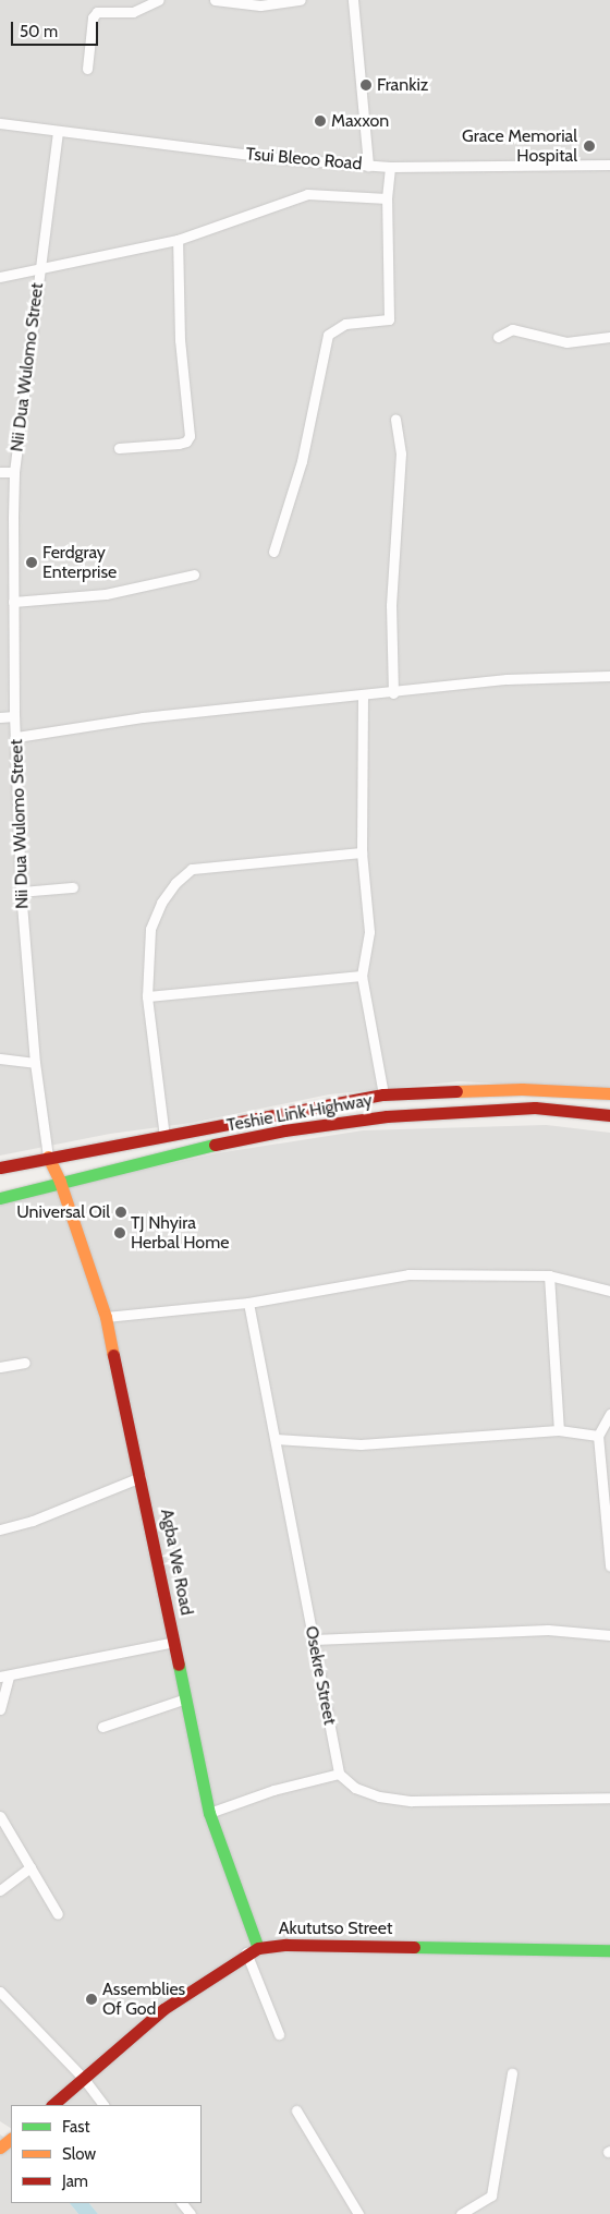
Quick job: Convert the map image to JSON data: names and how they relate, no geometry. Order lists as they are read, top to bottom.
{
  "streets": {
    "main road": ["Teshie Link Highway", "Agba We Road", "Akututso Street"],
    "street": ["Tsui Bleoo Road", "Nii Dua Wulomo Street", "Osekre Street"]
  },
  "crossings": [
    ["Tsui Bleoo Road", "Nii Dua Wulomo Street"],
    ["Nii Dua Wulomo Street", "Teshie Link Highway"],
    ["Nii Dua Wulomo Street", "Agba We Road"],
    ["Teshie Link Highway", "Agba We Road"],
    ["Agba We Road", "Akututso Street"]
  ],
  "places": [
    "Frankiz",
    "Maxxon",
    "Grace Memorial Hospital",
    "Ferdgray Enterprise",
    "Universal Oil",
    "TJ Nhyira Herbal Home",
    "Assemblies Of God"
  ],
  "legend": ["Fast", "Slow", "Jam"],
  "scale_bar": "50 m"
}
